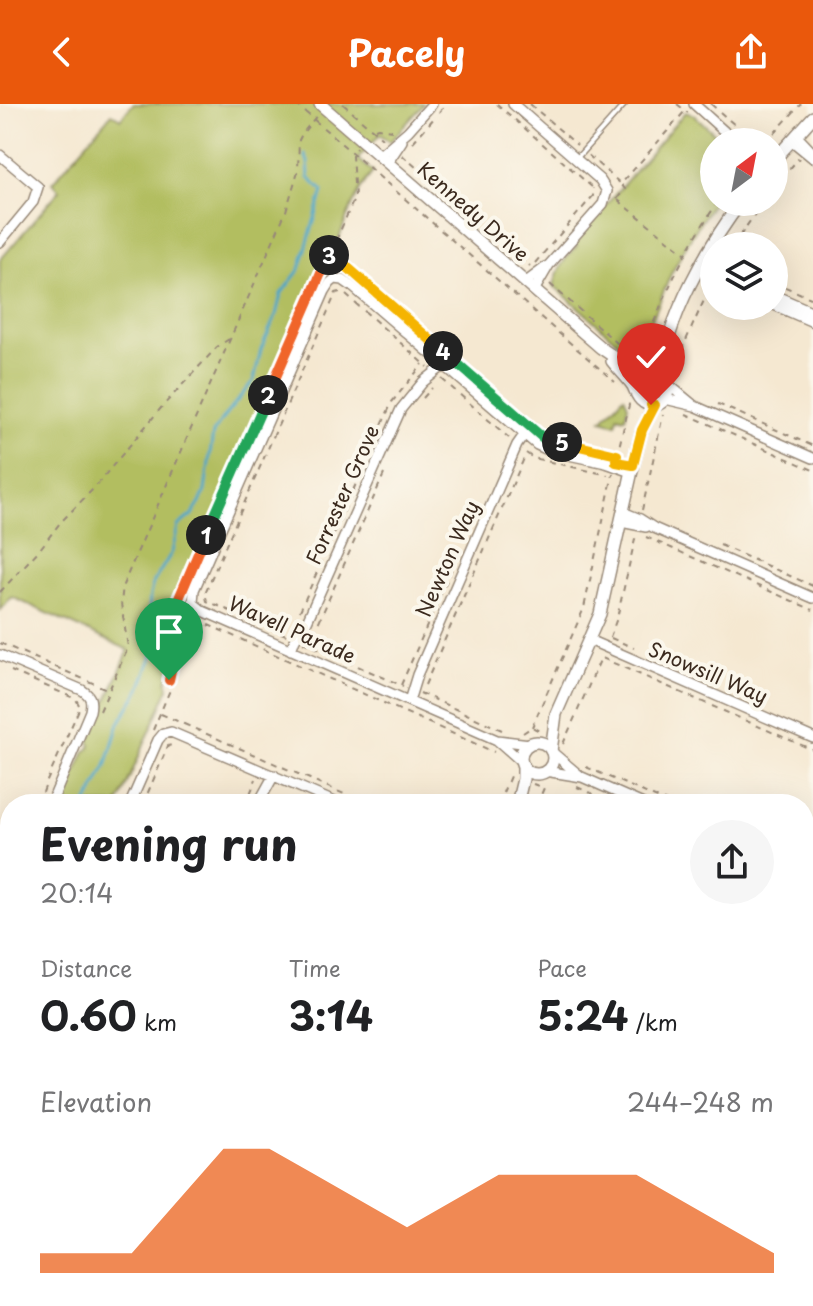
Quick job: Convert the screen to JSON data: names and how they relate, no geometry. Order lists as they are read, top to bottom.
{
  "streets": {
    "street": [
      "Kennedy Drive",
      "Forrester Grove",
      "Newton Way",
      "Wavell Parade",
      "Snowsill Way"
    ]
  },
  "crossings": [
    ["Forrester Grove", "Wavell Parade"],
    ["Newton Way", "Wavell Parade"]
  ],
  "north": "top right",
  "page": {
    "header": "Pacely",
    "pins": [
      "3",
      "4",
      "2",
      "5",
      "1"
    ],
    "heading": ["Evening run", "20:14"],
    "stats": [
      ["Distance", "0.60 km"],
      ["Time", "3:14"],
      ["Pace", "5:24 /km"]
    ],
    "chart": ["Elevation", "244–248 m"]
  }
}
